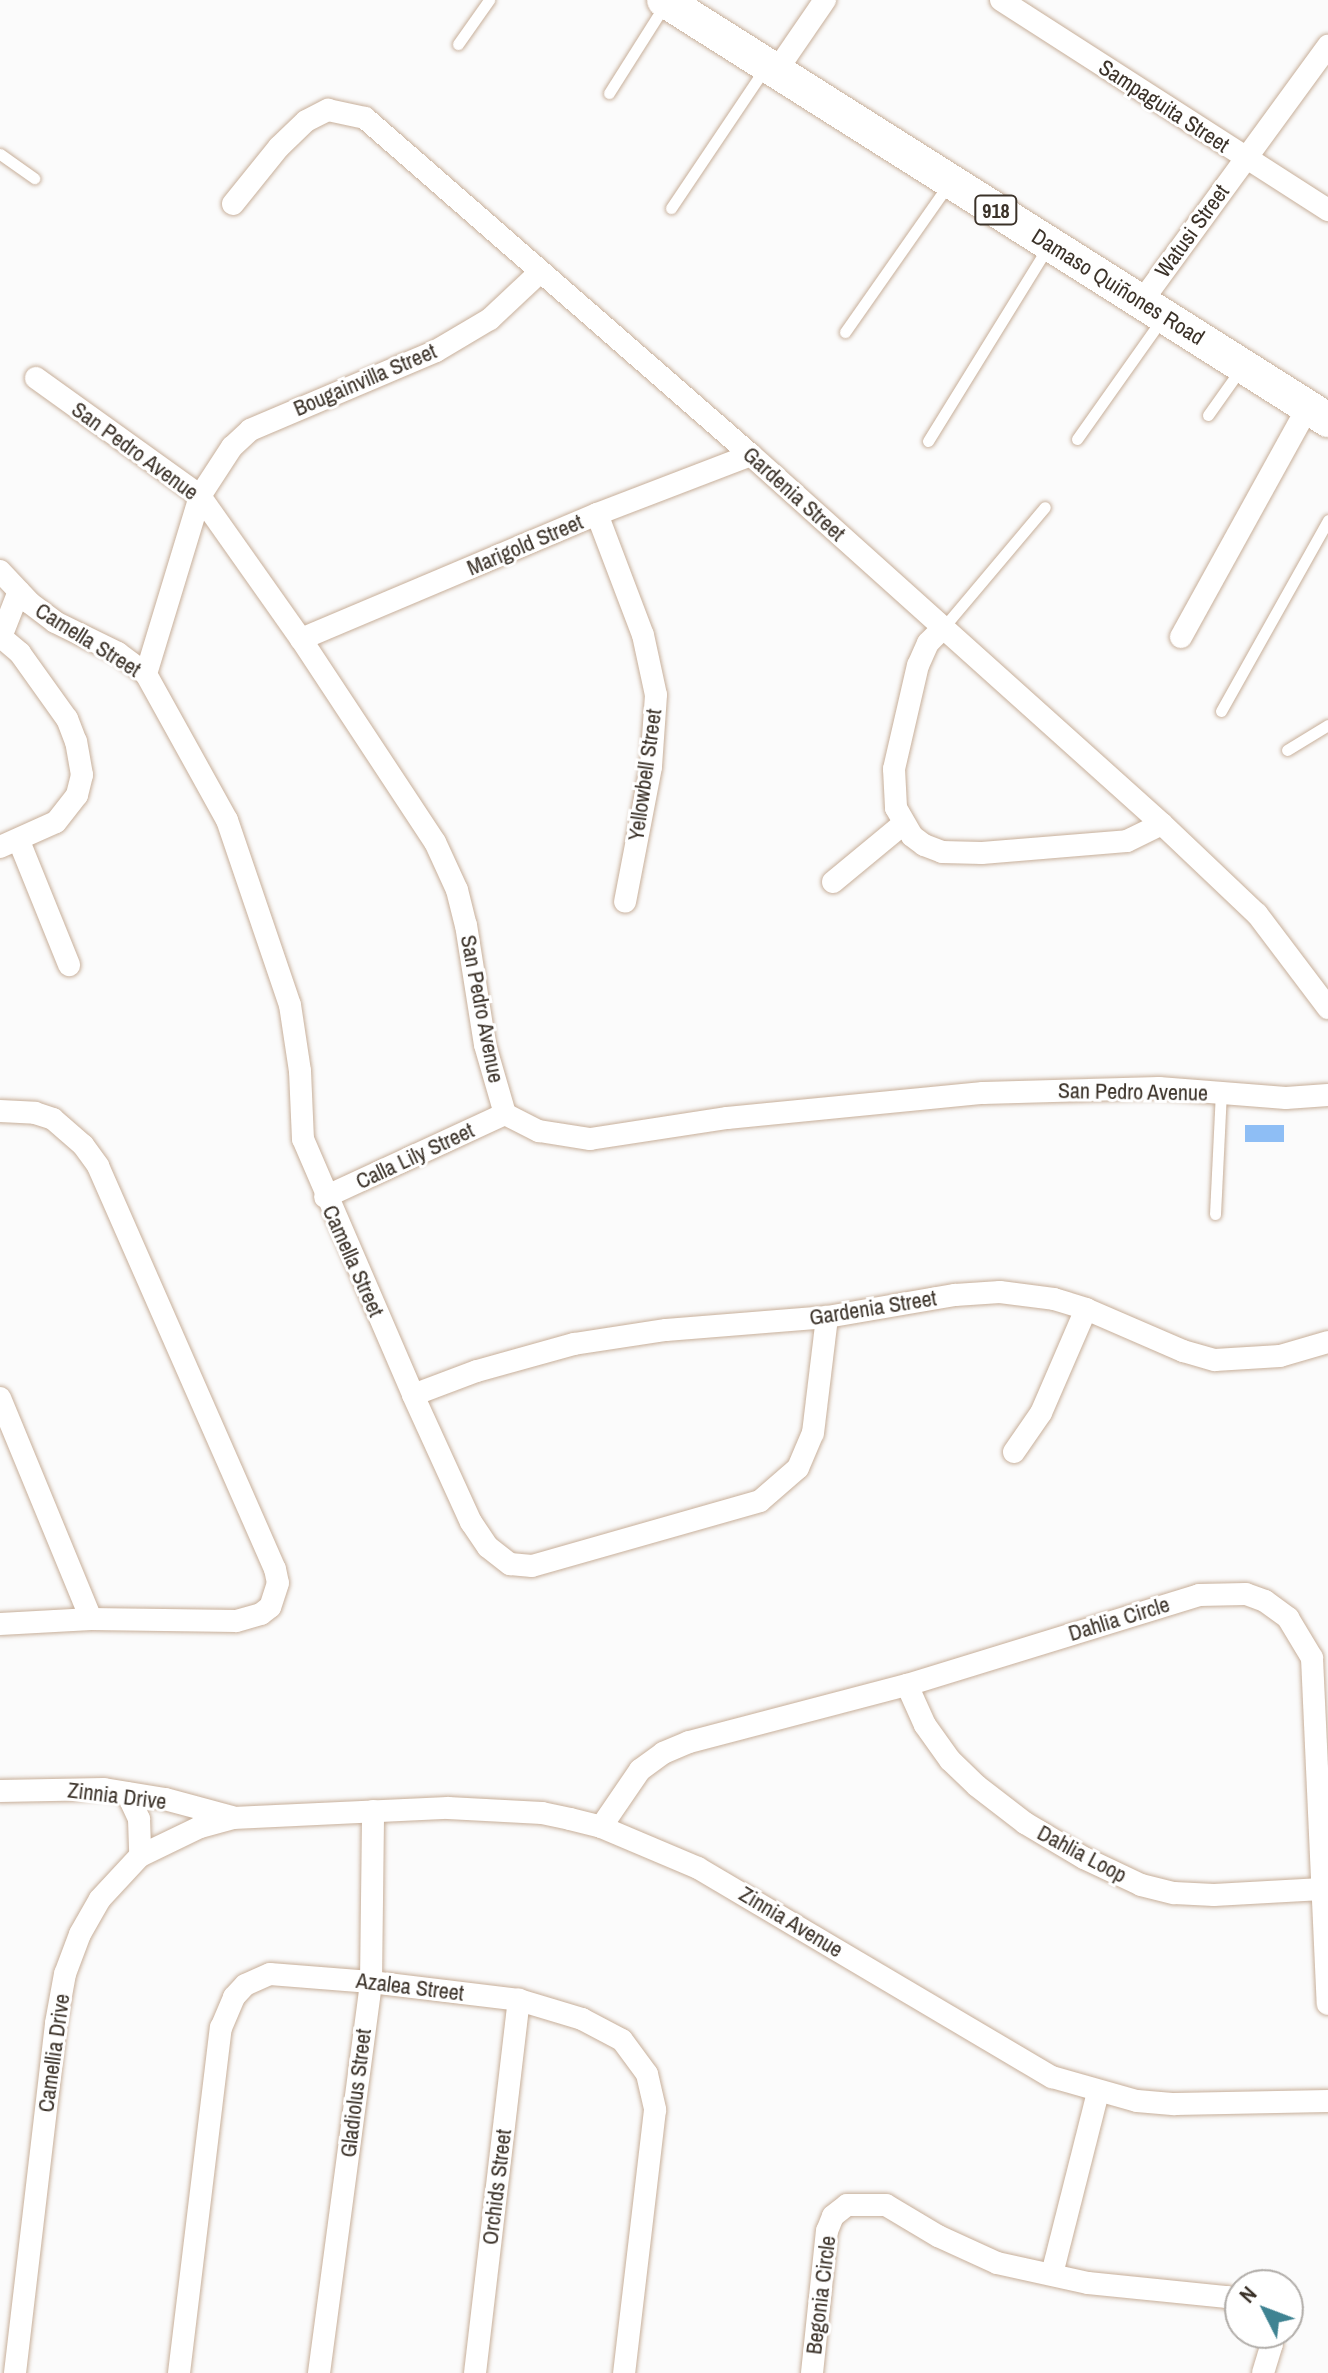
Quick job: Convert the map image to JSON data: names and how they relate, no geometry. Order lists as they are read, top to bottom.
{
  "streets": {
    "main road": ["918", "Damaso Quiñones Road"],
    "street": [
      "Sampaguita Street",
      "Watusi Street",
      "Bougainvilla Street",
      "San Pedro Avenue",
      "Gardenia Street",
      "Marigold Street",
      "Camella Street",
      "Yellowbell Street",
      "Calla Lily Street",
      "Dahlia Circle",
      "Zinnia Drive",
      "Dahlia Loop",
      "Zinnia Avenue",
      "Azalea Street",
      "Camellia Drive",
      "Gladiolus Street",
      "Orchids Street",
      "Begonia Circle"
    ]
  },
  "crossings": [
    ["Sampaguita Street", "Watusi Street"],
    ["Watusi Street", "Damaso Quiñones Road"],
    ["Bougainvilla Street", "San Pedro Avenue"],
    ["Bougainvilla Street", "Gardenia Street"],
    ["Bougainvilla Street", "Camella Street"],
    ["San Pedro Avenue", "Marigold Street"],
    ["San Pedro Avenue", "Calla Lily Street"],
    ["Gardenia Street", "Marigold Street"],
    ["Gardenia Street", "Camella Street"],
    ["Marigold Street", "Yellowbell Street"],
    ["Camella Street", "Calla Lily Street"],
    ["Dahlia Circle", "Dahlia Loop"],
    ["Dahlia Circle", "Zinnia Avenue"],
    ["Zinnia Drive", "Zinnia Avenue"],
    ["Zinnia Drive", "Camellia Drive"],
    ["Zinnia Avenue", "Camellia Drive"],
    ["Zinnia Avenue", "Gladiolus Street"],
    ["Azalea Street", "Gladiolus Street"],
    ["Azalea Street", "Orchids Street"]
  ],
  "north": "top left"
}
